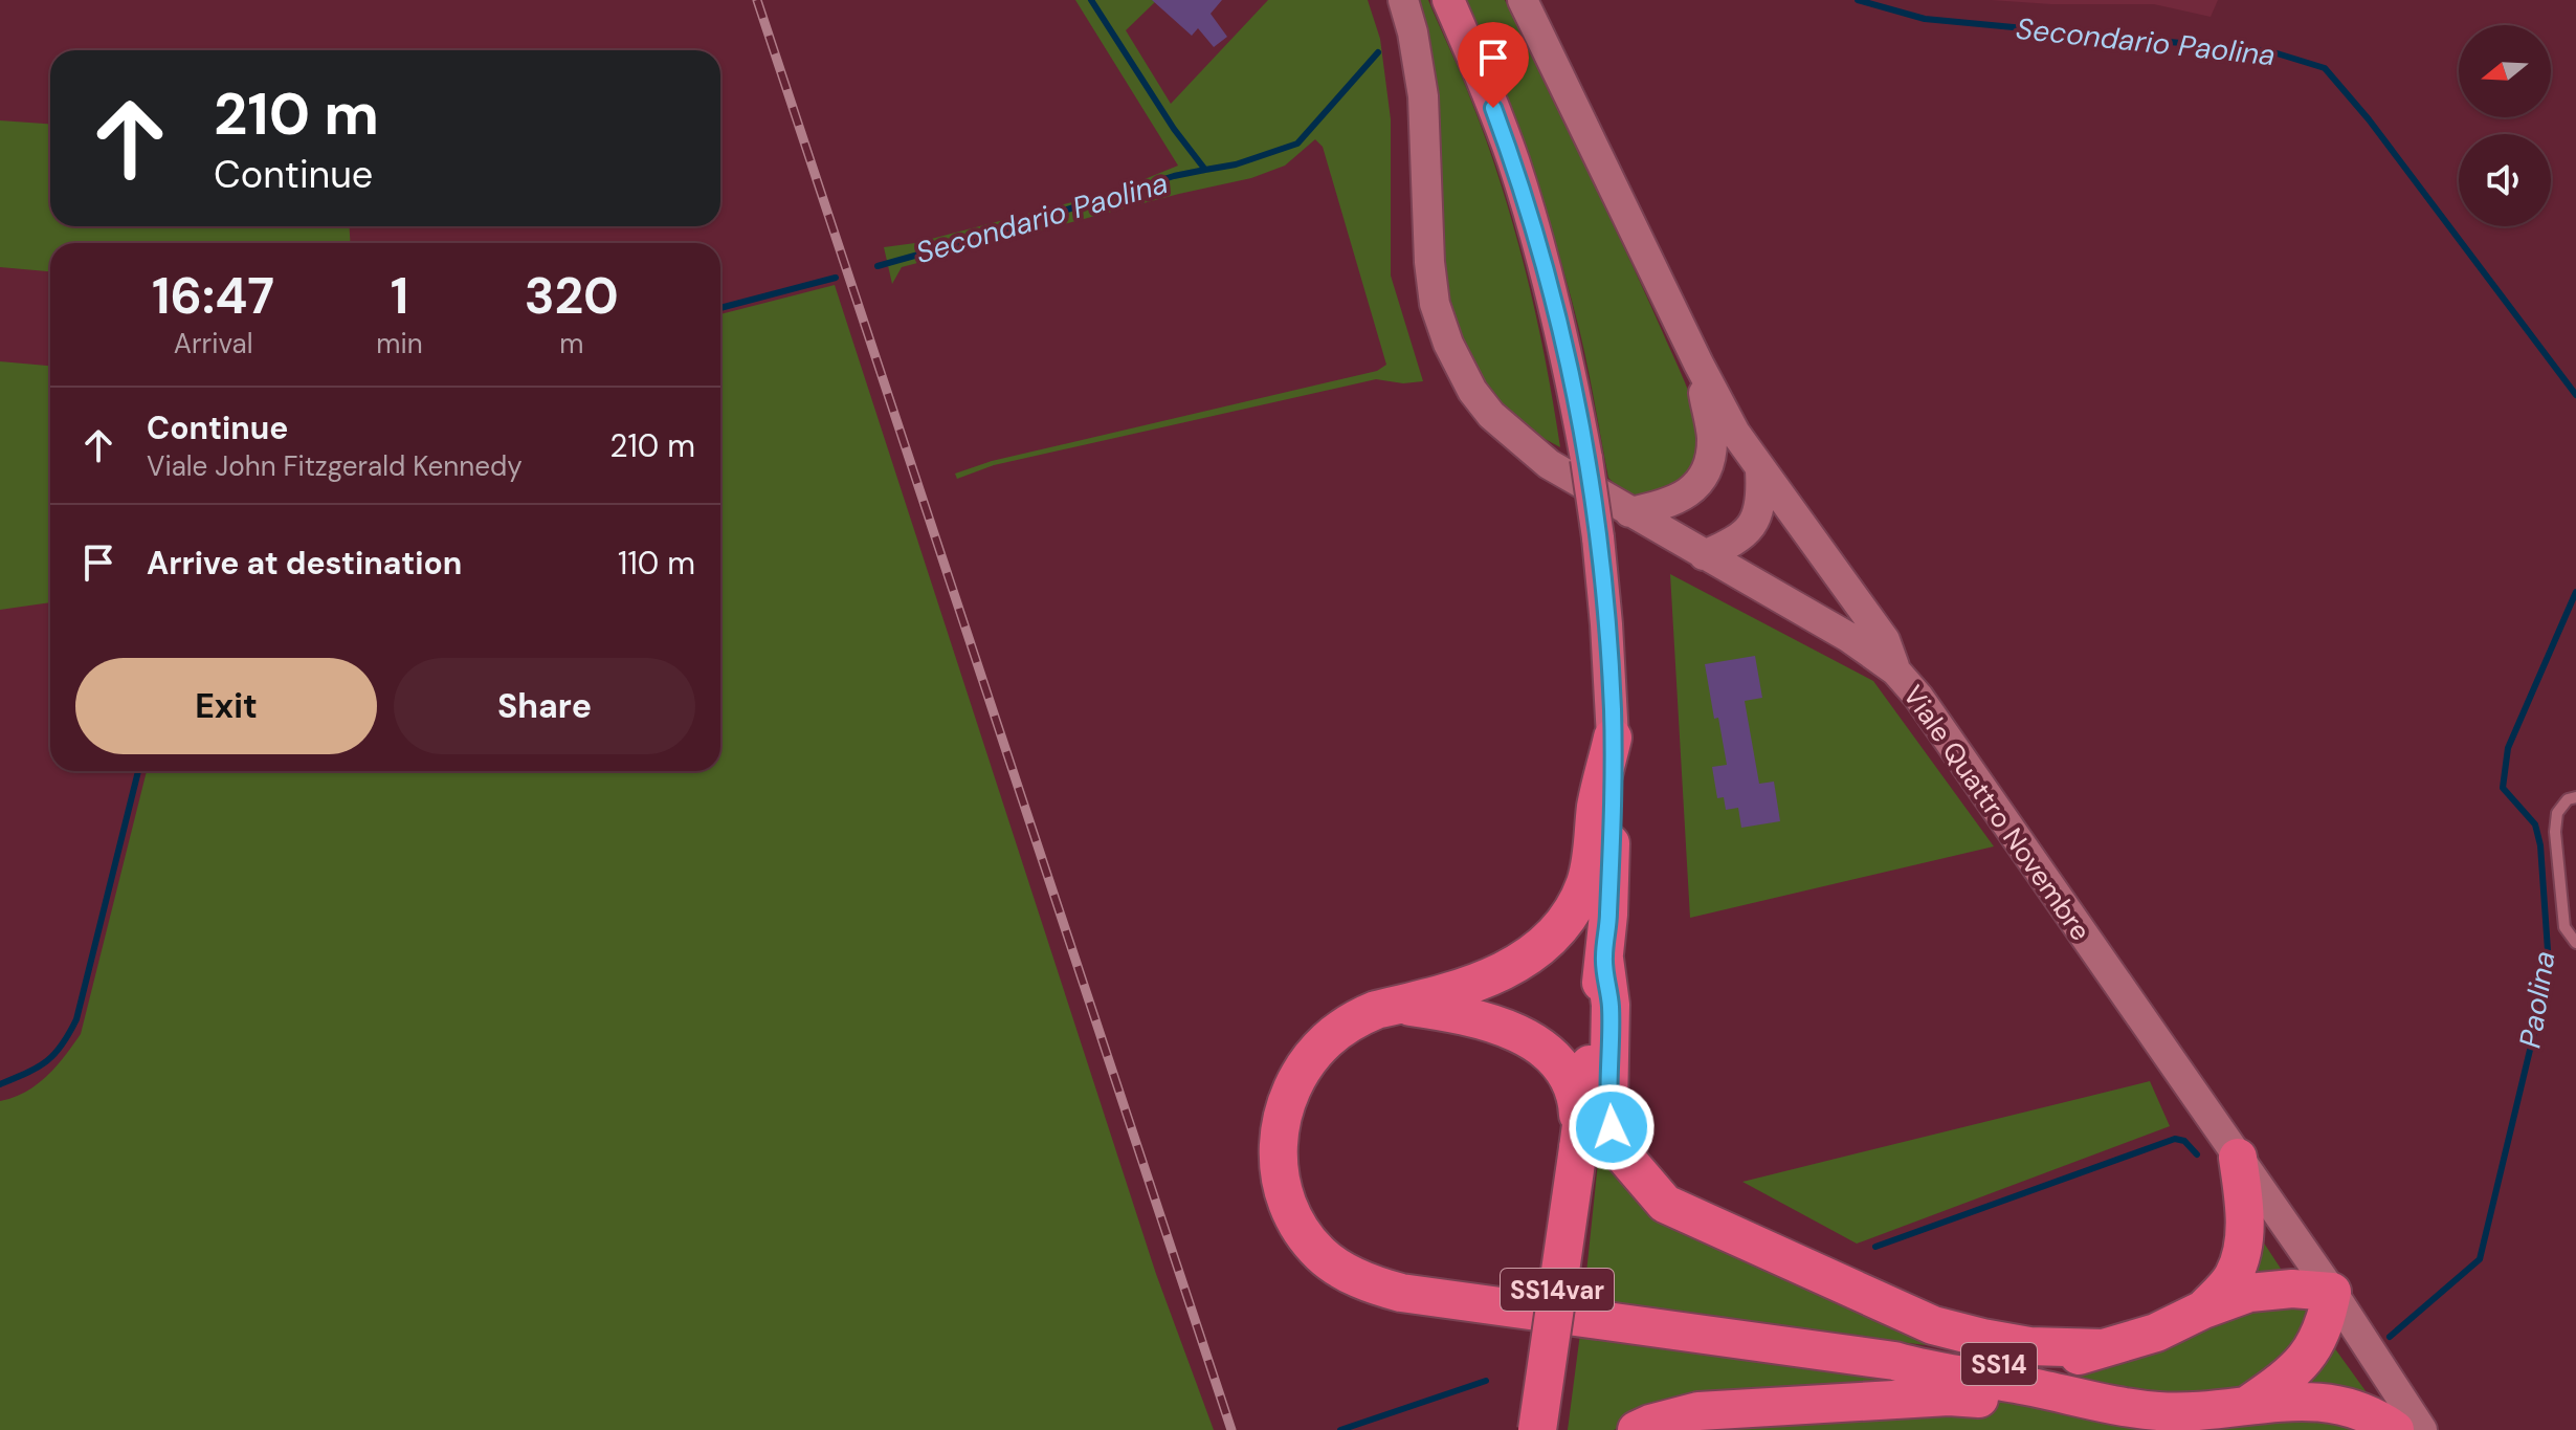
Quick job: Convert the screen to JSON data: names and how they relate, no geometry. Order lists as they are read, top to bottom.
{
  "streets": {
    "highway": ["SS14var", "SS14"],
    "main road": ["Viale Quattro Novembre"]
  },
  "water": ["Secondario Paolina", "Paolina"],
  "north": "left",
  "page": {
    "turn": ["210 m", "Continue"],
    "eta": [
      "16:47",
      "Arrival",
      "1",
      "min",
      "320",
      "m"
    ],
    "list": [
      {
        "name": "Continue",
        "note": "Viale John Fitzgerald Kennedy",
        "value": "210 m"
      },
      {
        "name": "Arrive at destination",
        "value": "110 m"
      }
    ],
    "buttons": ["Exit", "Share"]
  }
}
